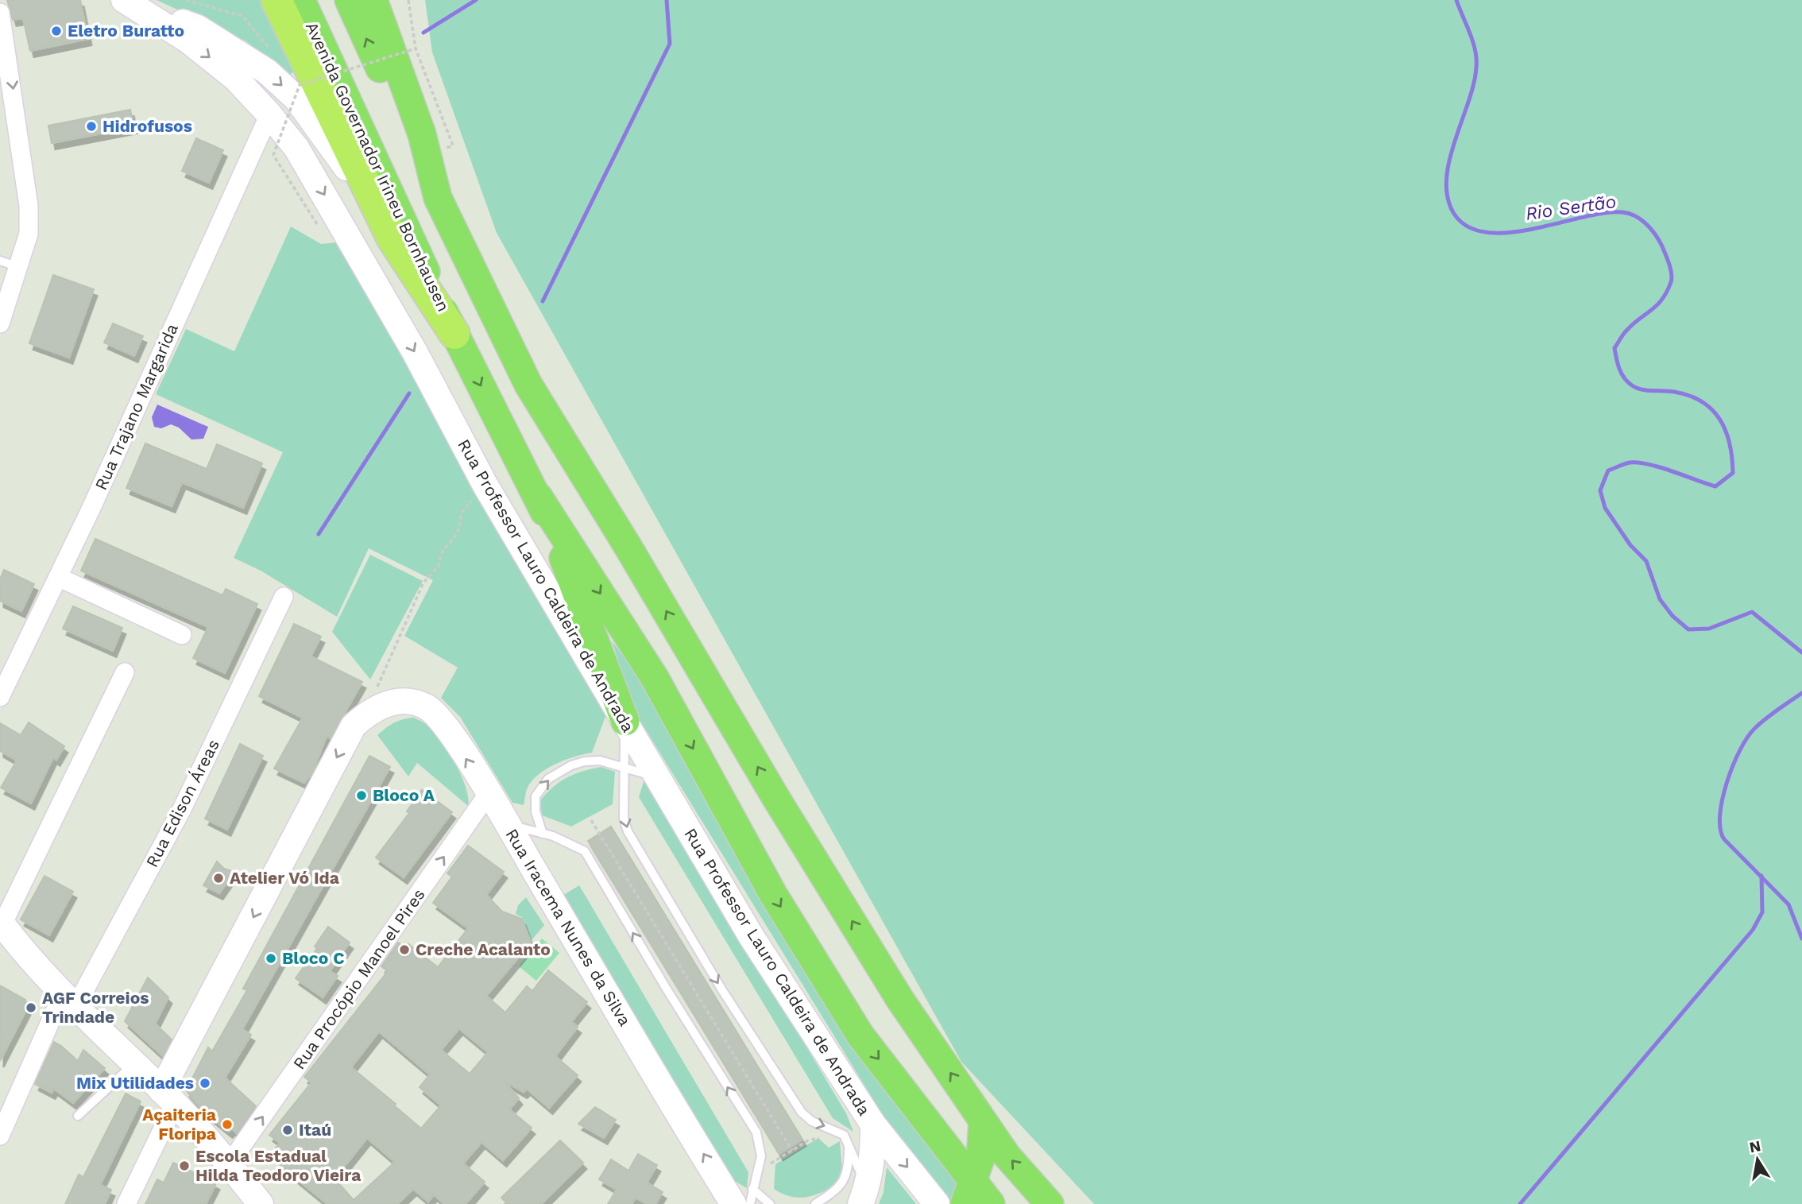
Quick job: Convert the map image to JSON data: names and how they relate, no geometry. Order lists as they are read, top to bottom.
{
  "streets": {
    "main road": ["Avenida Governador Irineu Bornhausen", "Rua Professor Lauro Caldeira de Andrada", "Rua Iracema Nunes da Silva"],
    "street": ["Rua Trajano Margarida", "Rua Edison Áreas", "Rua Procópio Manoel Pires"]
  },
  "crossings": [
    ["Rua Trajano Margarida", "Rua Professor Lauro Caldeira de Andrada"],
    ["Rua Iracema Nunes da Silva", "Rua Procópio Manoel Pires"]
  ],
  "one_way": ["Rua Procópio Manoel Pires"],
  "water": ["Rio Sertão"],
  "places": [
    "Eletro Buratto",
    "Hidrofusos",
    "Bloco A",
    "Atelier Vó Ida",
    "Creche Acalanto",
    "Bloco C",
    "AGF Correios Trindade",
    "Mix Utilidades",
    "Açaiteria Floripa",
    "Itaú",
    "Escola Estadual Hilda Teodoro Vieira"
  ],
  "north": "top"
}
